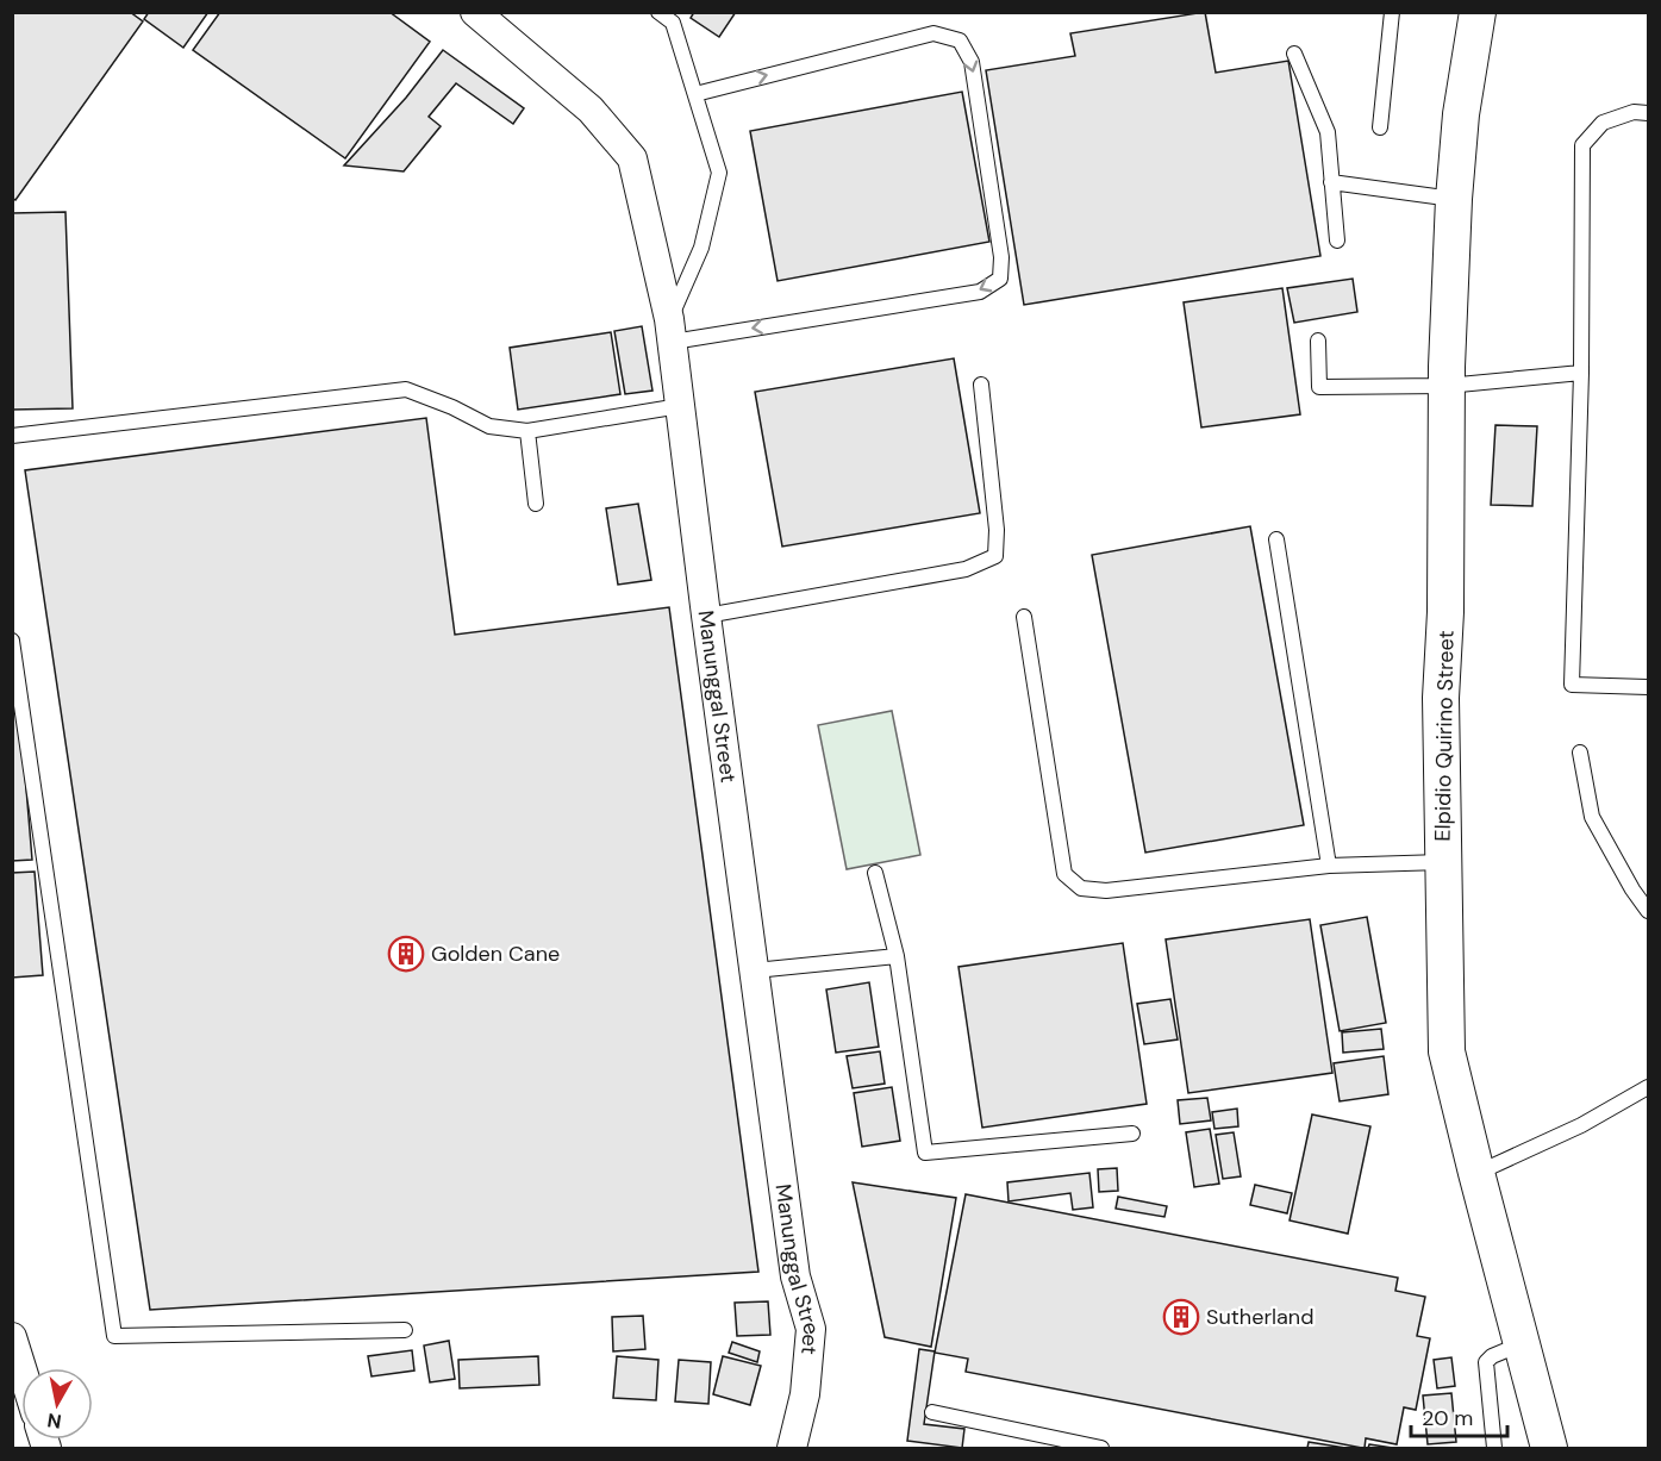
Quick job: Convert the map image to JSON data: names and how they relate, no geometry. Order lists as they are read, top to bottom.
{
  "streets": {
    "street": ["Manunggal Street", "Elpidio Quirino Street"]
  },
  "places": {
    "building": ["Golden Cane", "Sutherland"]
  },
  "scale_bar": "20 m",
  "north": "bottom"
}
